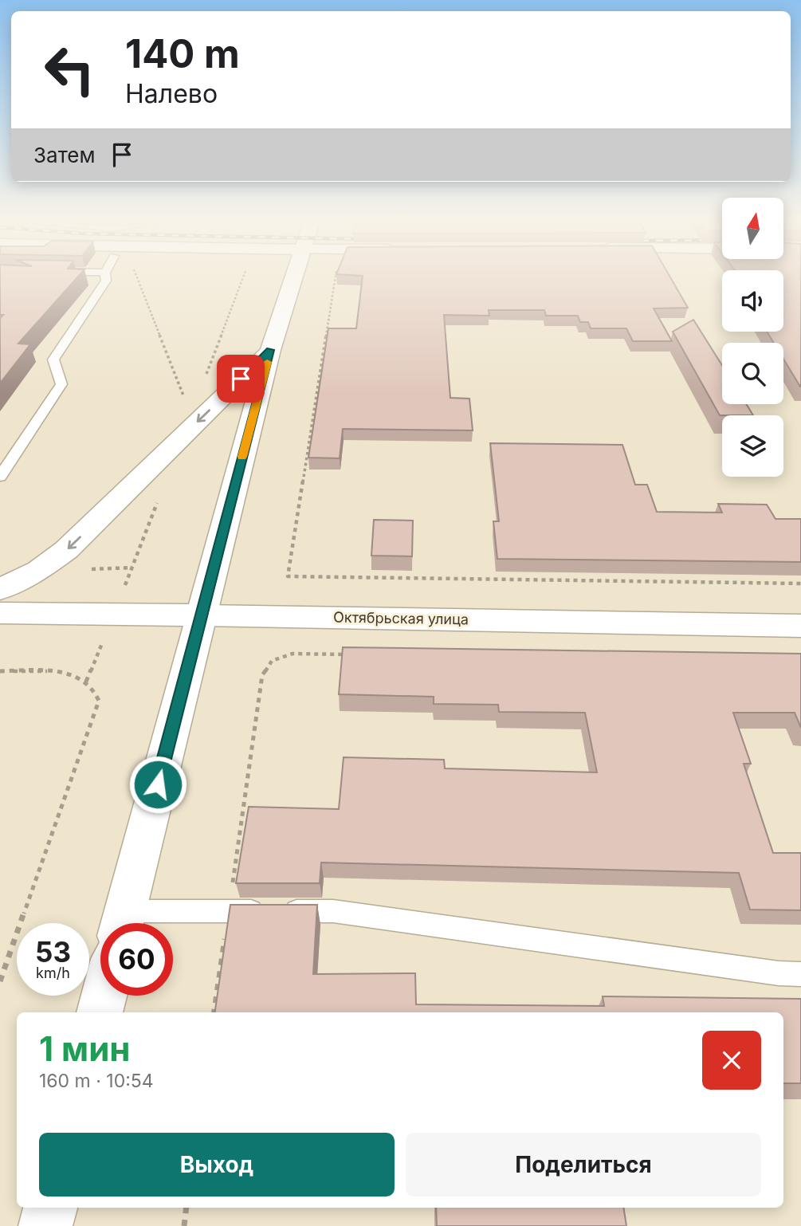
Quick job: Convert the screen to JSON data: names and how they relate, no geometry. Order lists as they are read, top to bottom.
{
  "streets": {
    "main road": ["Октябрьская улица"]
  },
  "north": "top",
  "page": {
    "turn": ["140 m", "Налево"],
    "then": "Затем",
    "speed": "53 km/h",
    "limit": "60",
    "heading": ["1 мин", "160 m · 10:54"],
    "buttons": ["Выход", "Поделиться"]
  }
}
